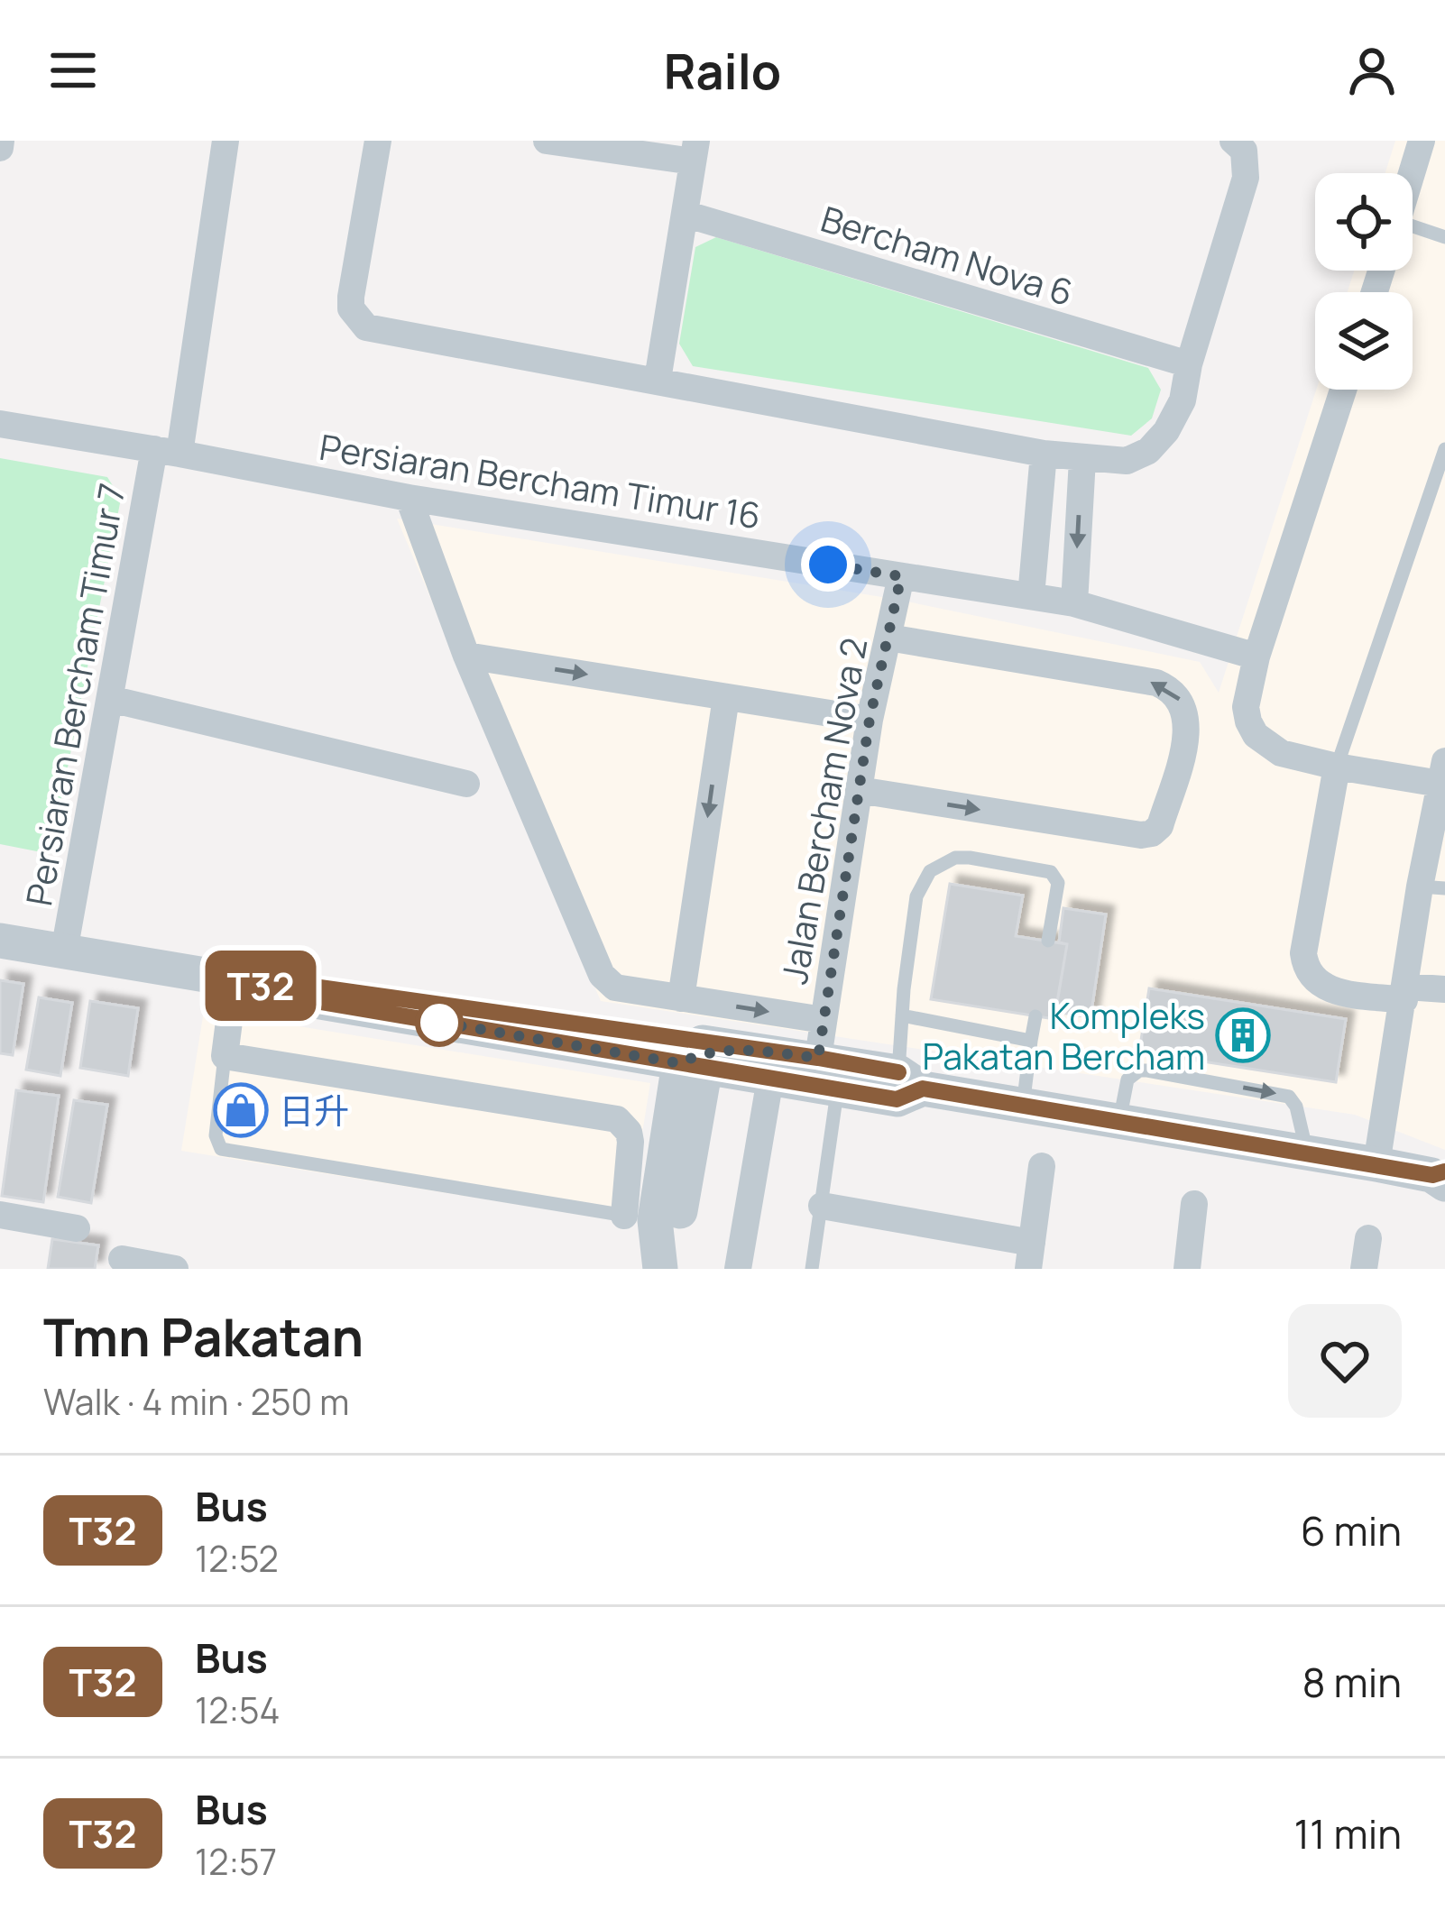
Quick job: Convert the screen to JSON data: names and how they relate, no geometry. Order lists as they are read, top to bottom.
{
  "streets": {
    "street": [
      "Bercham Nova 6",
      "Persiaran Bercham Timur 16",
      "Persiaran Bercham Timur 7",
      "Jalan Bercham Nova 2"
    ]
  },
  "crossings": [
    ["Persiaran Bercham Timur 16", "Persiaran Bercham Timur 7"],
    ["Persiaran Bercham Timur 16", "Jalan Bercham Nova 2"]
  ],
  "places": {
    "building": ["Kompleks Pakatan Bercham"],
    "shop": ["日升"]
  },
  "lines": ["bus line T32"],
  "page": {
    "header": "Railo",
    "on_map": "T32",
    "heading": ["Tmn Pakatan", "Walk · 4 min · 250 m"],
    "list": [
      {
        "mark": "T32",
        "name": "Bus",
        "note": "12:52",
        "value": "6 min"
      },
      {
        "mark": "T32",
        "name": "Bus",
        "note": "12:54",
        "value": "8 min"
      },
      {
        "mark": "T32",
        "name": "Bus",
        "note": "12:57",
        "value": "11 min"
      }
    ]
  }
}
